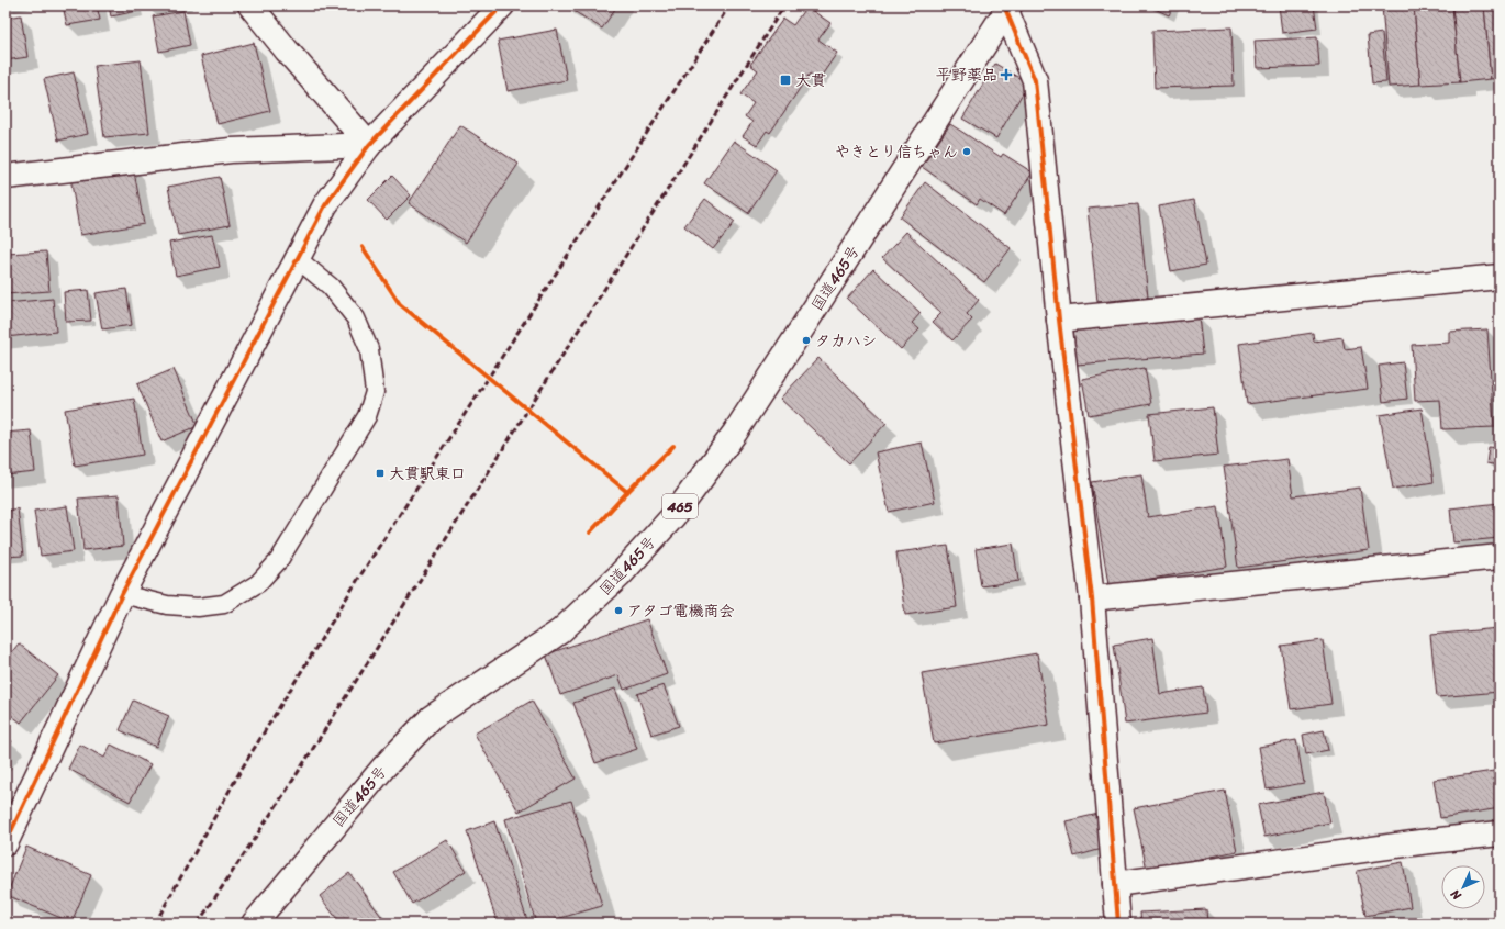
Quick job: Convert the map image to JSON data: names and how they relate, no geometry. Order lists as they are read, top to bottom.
{
  "streets": {
    "main road": ["国道465号", "465"]
  },
  "places": {
    "health": ["平野薬品"],
    "transit": ["大貫", "大貫駅東口"],
    "other": ["やきとり信ちゃん", "タカハシ", "アタゴ電機商会"]
  },
  "north": "bottom left"
}
